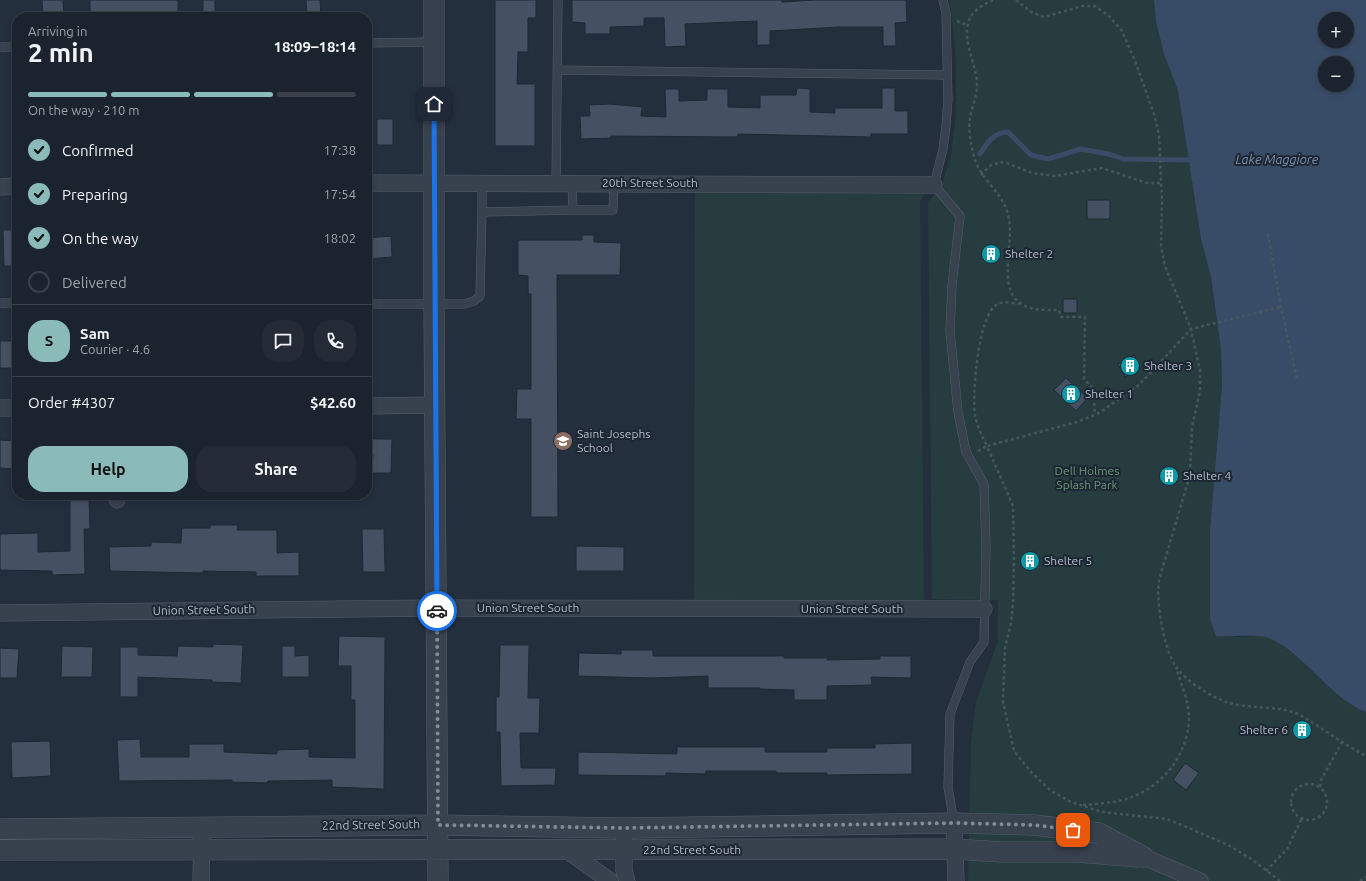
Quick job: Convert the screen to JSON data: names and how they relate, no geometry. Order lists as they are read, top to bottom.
{
  "streets": {
    "street": ["20th Street South", "Union Street South", "22nd Street South"]
  },
  "water": ["Lake Maggiore"],
  "parks": ["Dell Holmes Splash Park"],
  "places": {
    "building": [
      "Shelter 2",
      "Shelter 3",
      "Shelter 1",
      "Shelter 4",
      "Shelter 5",
      "Shelter 6"
    ],
    "school or university": ["Saint Josephs School"]
  },
  "page": {
    "map_buttons": ["+", "−"],
    "heading": ["2 min", "Arriving in", "18:09–18:14"],
    "panel": [
      "Sam",
      "Courier · 4.6",
      "Order #4307",
      "$42.60"
    ],
    "bar": "On the way · 210 m",
    "list": [
      ["Confirmed", "17:38"],
      ["Preparing", "17:54"],
      ["On the way", "18:02"],
      "Delivered"
    ],
    "round": "S",
    "buttons": ["Help", "Share"]
  }
}
